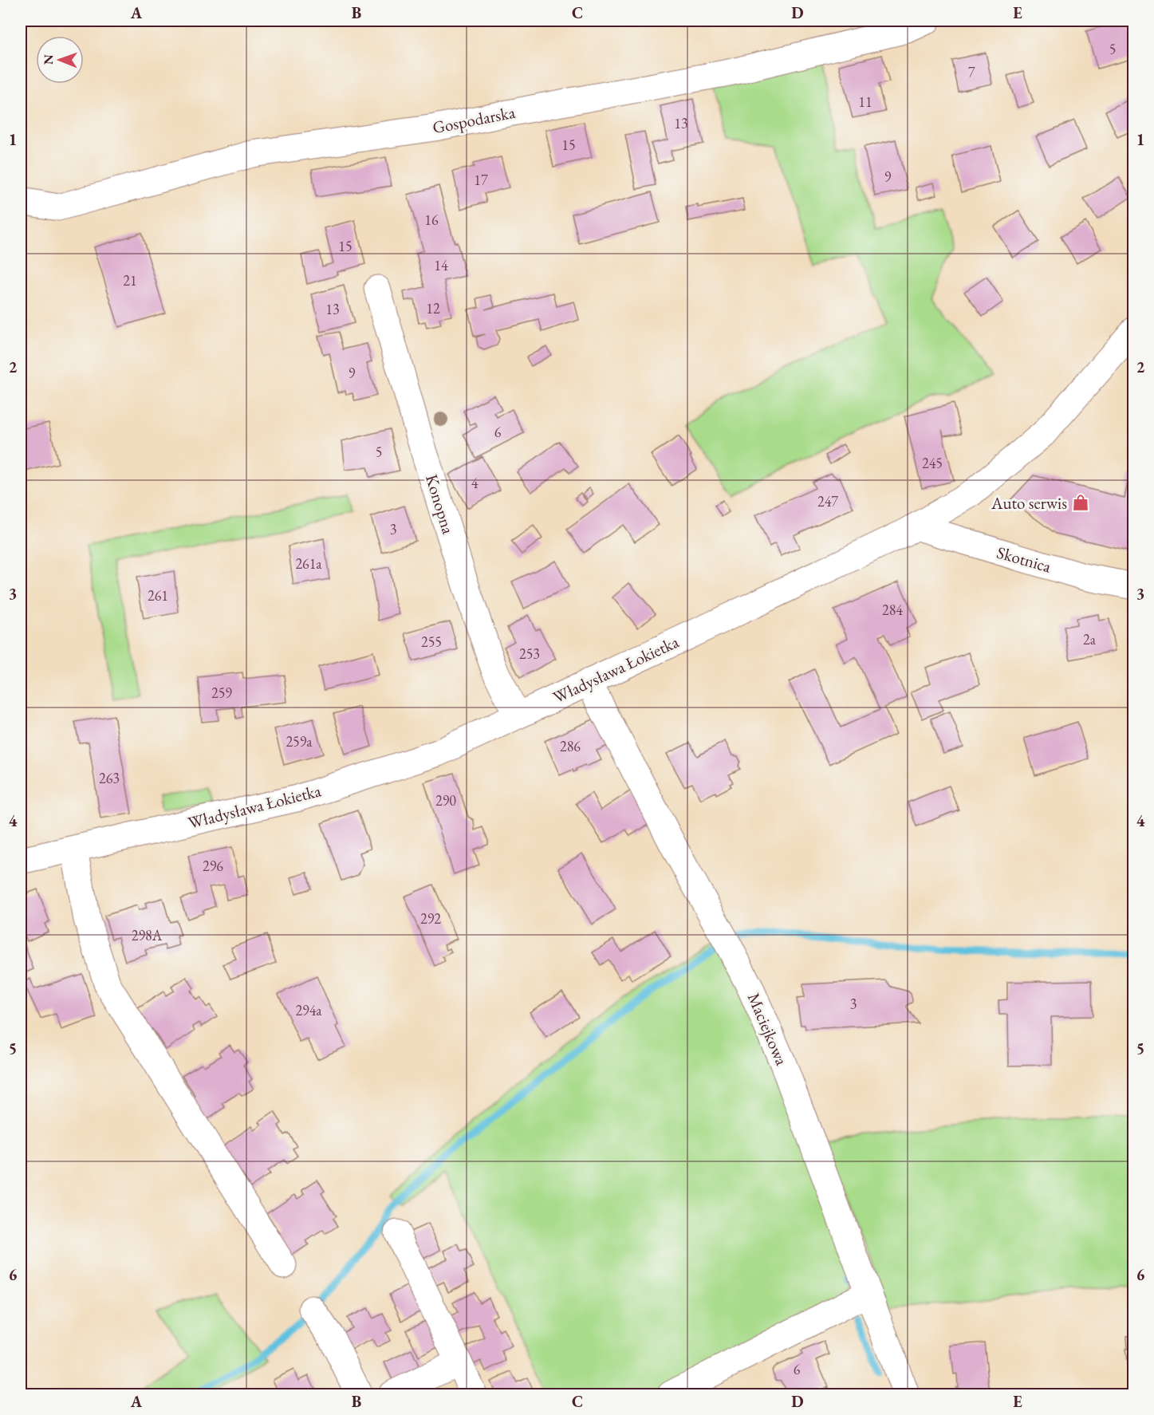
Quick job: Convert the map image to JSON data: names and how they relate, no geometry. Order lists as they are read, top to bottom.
{
  "streets": {
    "street": [
      "Gospodarska",
      "Konopna",
      "Skotnica",
      "Władysława Łokietka",
      "Maciejkowa"
    ]
  },
  "crossings": [
    ["Konopna", "Władysława Łokietka"],
    ["Skotnica", "Władysława Łokietka"],
    ["Władysława Łokietka", "Maciejkowa"]
  ],
  "places": {
    "shop": ["Auto serwis"]
  },
  "house_numbers": [
    "5",
    "7",
    "11",
    "13",
    "15",
    "9",
    "17",
    "16",
    "15",
    "14",
    "21",
    "12",
    "13",
    "9",
    "6",
    "5",
    "245",
    "4",
    "247",
    "3",
    "261a",
    "261",
    "284",
    "2a",
    "255",
    "253",
    "259",
    "259a",
    "286",
    "263",
    "290",
    "296",
    "292",
    "298A",
    "3",
    "294a",
    "6"
  ],
  "north": "left",
  "grid": {
    "columns": [
      "A",
      "B",
      "C",
      "D",
      "E"
    ],
    "rows": [
      "1",
      "2",
      "3",
      "4",
      "5",
      "6"
    ]
  }
}
